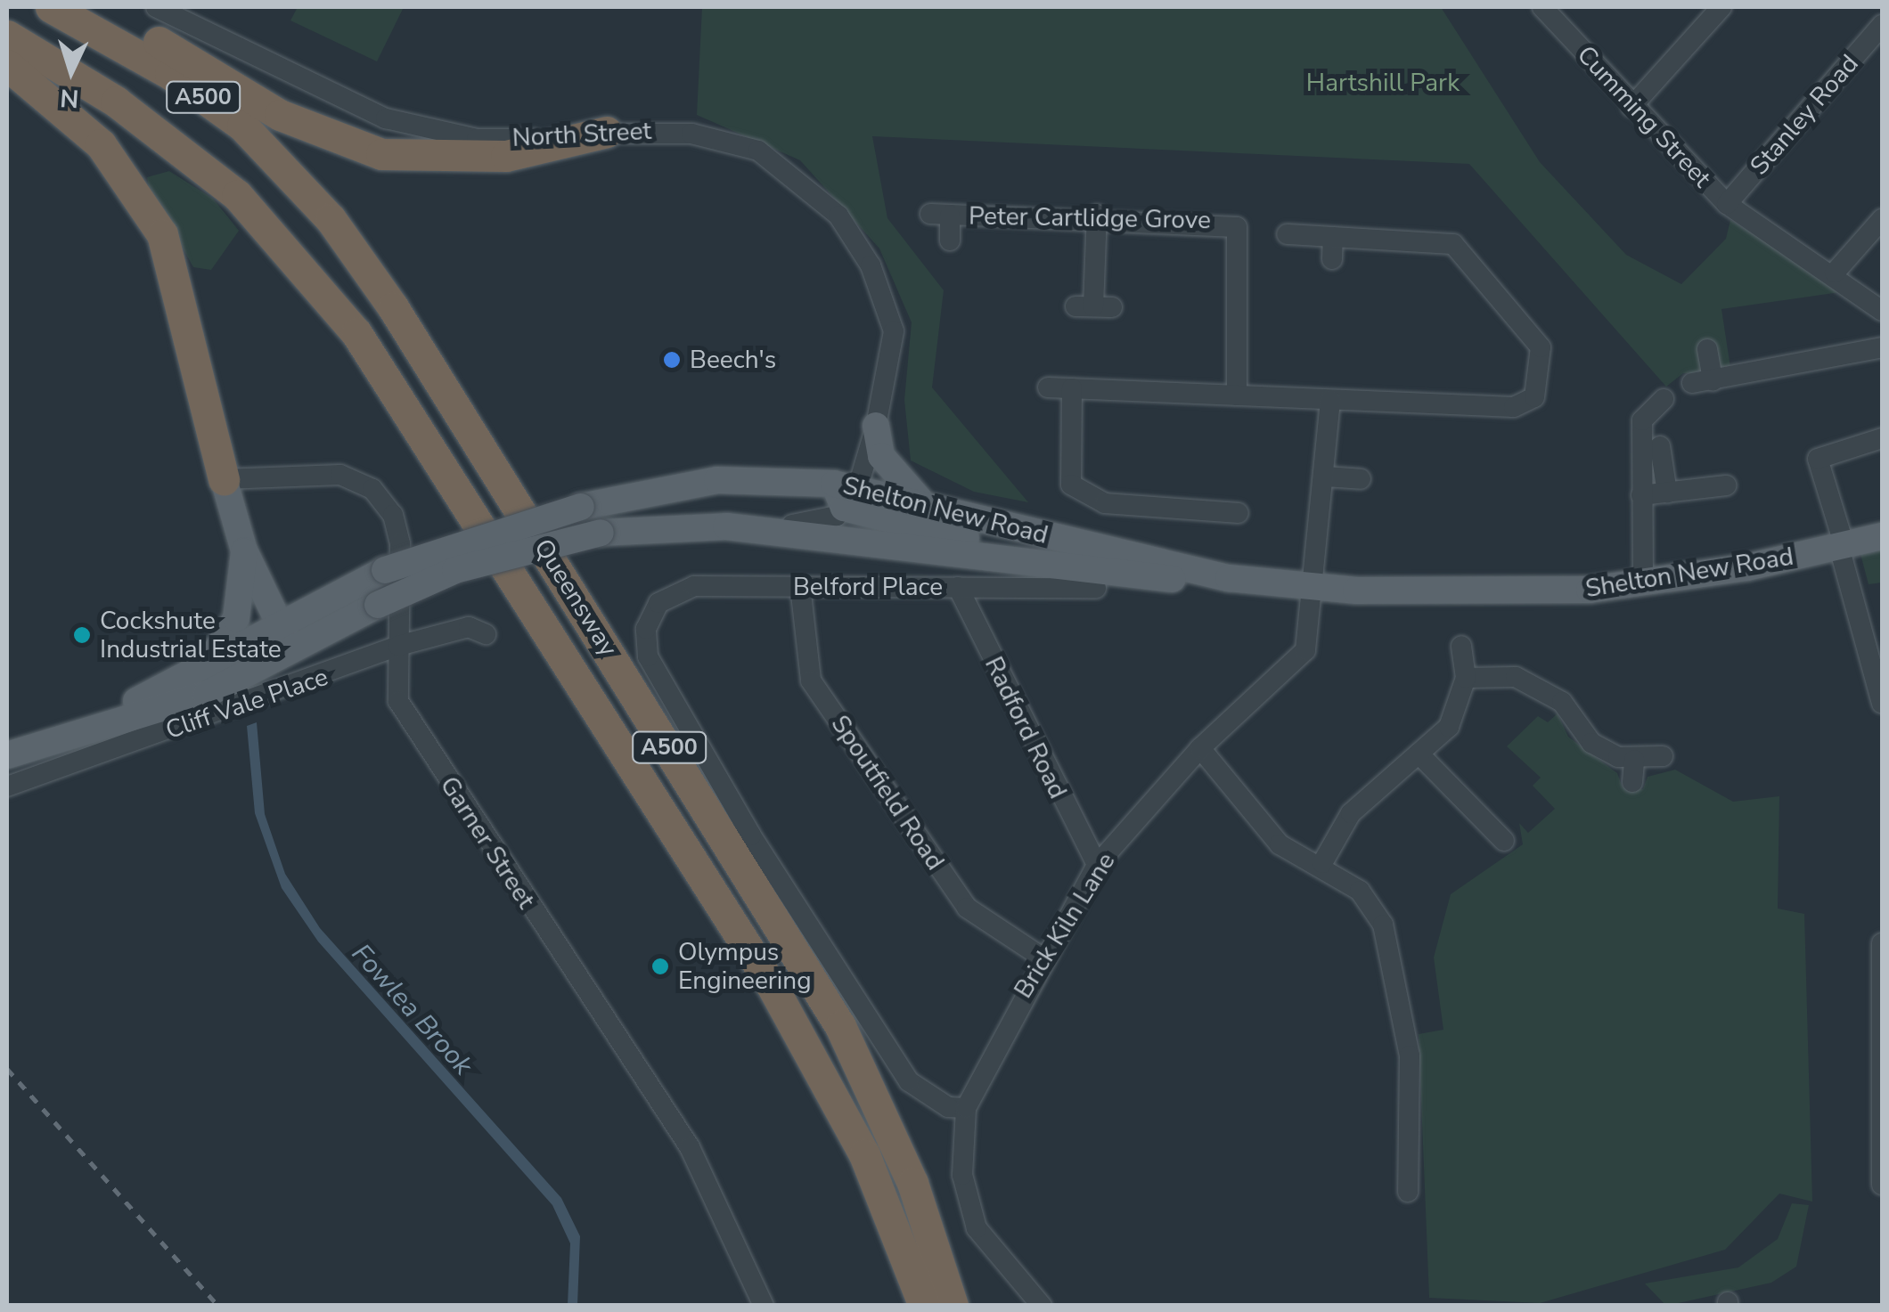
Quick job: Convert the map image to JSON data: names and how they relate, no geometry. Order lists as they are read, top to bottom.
{
  "streets": {
    "highway": ["A500", "Queensway"],
    "main road": ["Shelton New Road"],
    "street": [
      "Stanley Road",
      "Cumming Street",
      "North Street",
      "Peter Cartlidge Grove",
      "Belford Place",
      "Cliff Vale Place",
      "Radford Road",
      "Spoutfield Road",
      "Garner Street",
      "Brick Kiln Lane"
    ]
  },
  "crossings": [
    ["Stanley Road", "Cumming Street"],
    ["North Street", "Shelton New Road"],
    ["Shelton New Road", "Brick Kiln Lane"],
    ["Belford Place", "Radford Road"],
    ["Belford Place", "Spoutfield Road"],
    ["Belford Place", "Brick Kiln Lane"],
    ["Cliff Vale Place", "Garner Street"],
    ["Radford Road", "Brick Kiln Lane"],
    ["Spoutfield Road", "Brick Kiln Lane"]
  ],
  "water": ["Fowlea Brook"],
  "parks": ["Hartshill Park"],
  "places": ["Beech's", "Cockshute Industrial Estate", "Olympus Engineering"],
  "north": "bottom"
}
